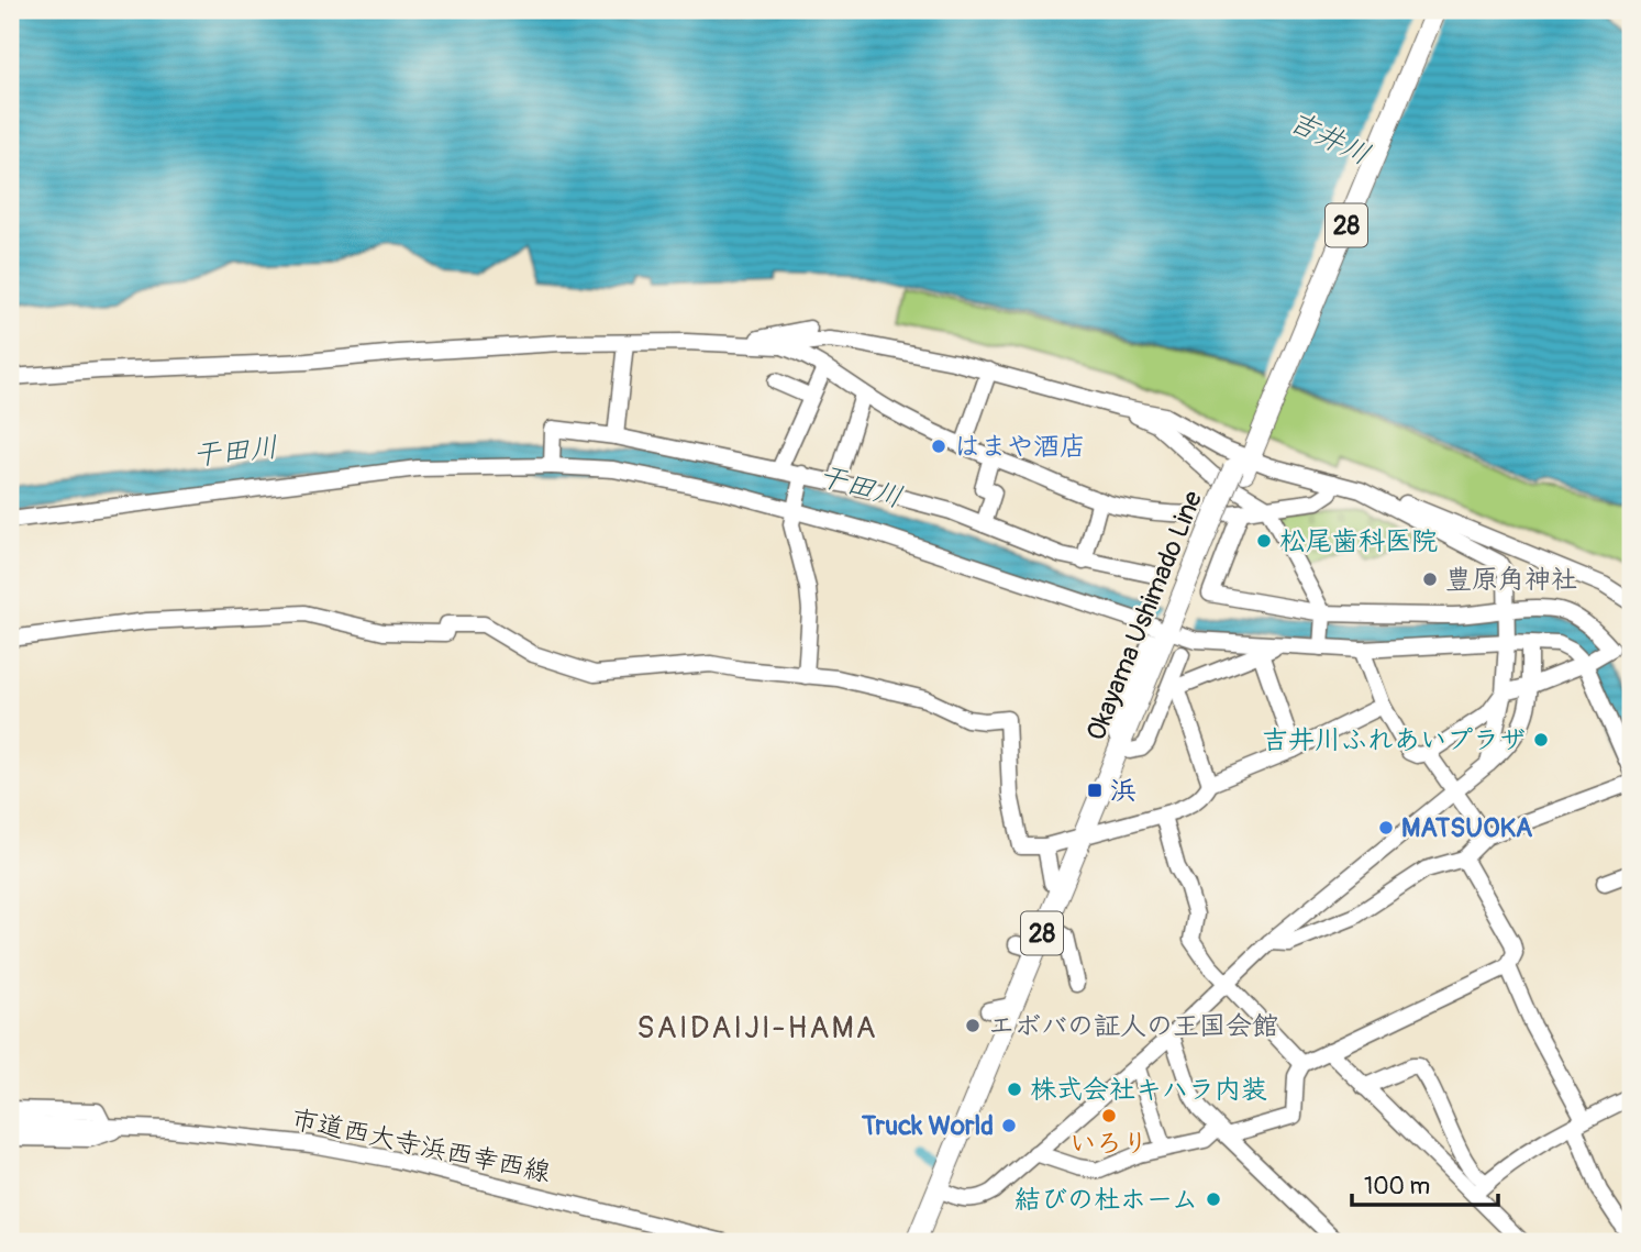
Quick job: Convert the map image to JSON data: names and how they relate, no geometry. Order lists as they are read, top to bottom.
{
  "streets": {
    "main road": ["28", "Okayama Ushimado Line"],
    "street": ["市道西大寺浜西幸西線"]
  },
  "districts": ["SAIDAIJI-HAMA"],
  "water": ["吉井川", "干田川"],
  "places": {
    "other": [
      "はまや酒店",
      "松尾歯科医院",
      "豊原角神社",
      "吉井川ふれあいプラザ",
      "MATSUOKA",
      "エボバの証人の王国会館",
      "株式会社キハラ内装",
      "いろり",
      "Truck World",
      "結びの杜ホーム"
    ],
    "transit": ["浜"]
  },
  "scale_bar": "100 m"
}
